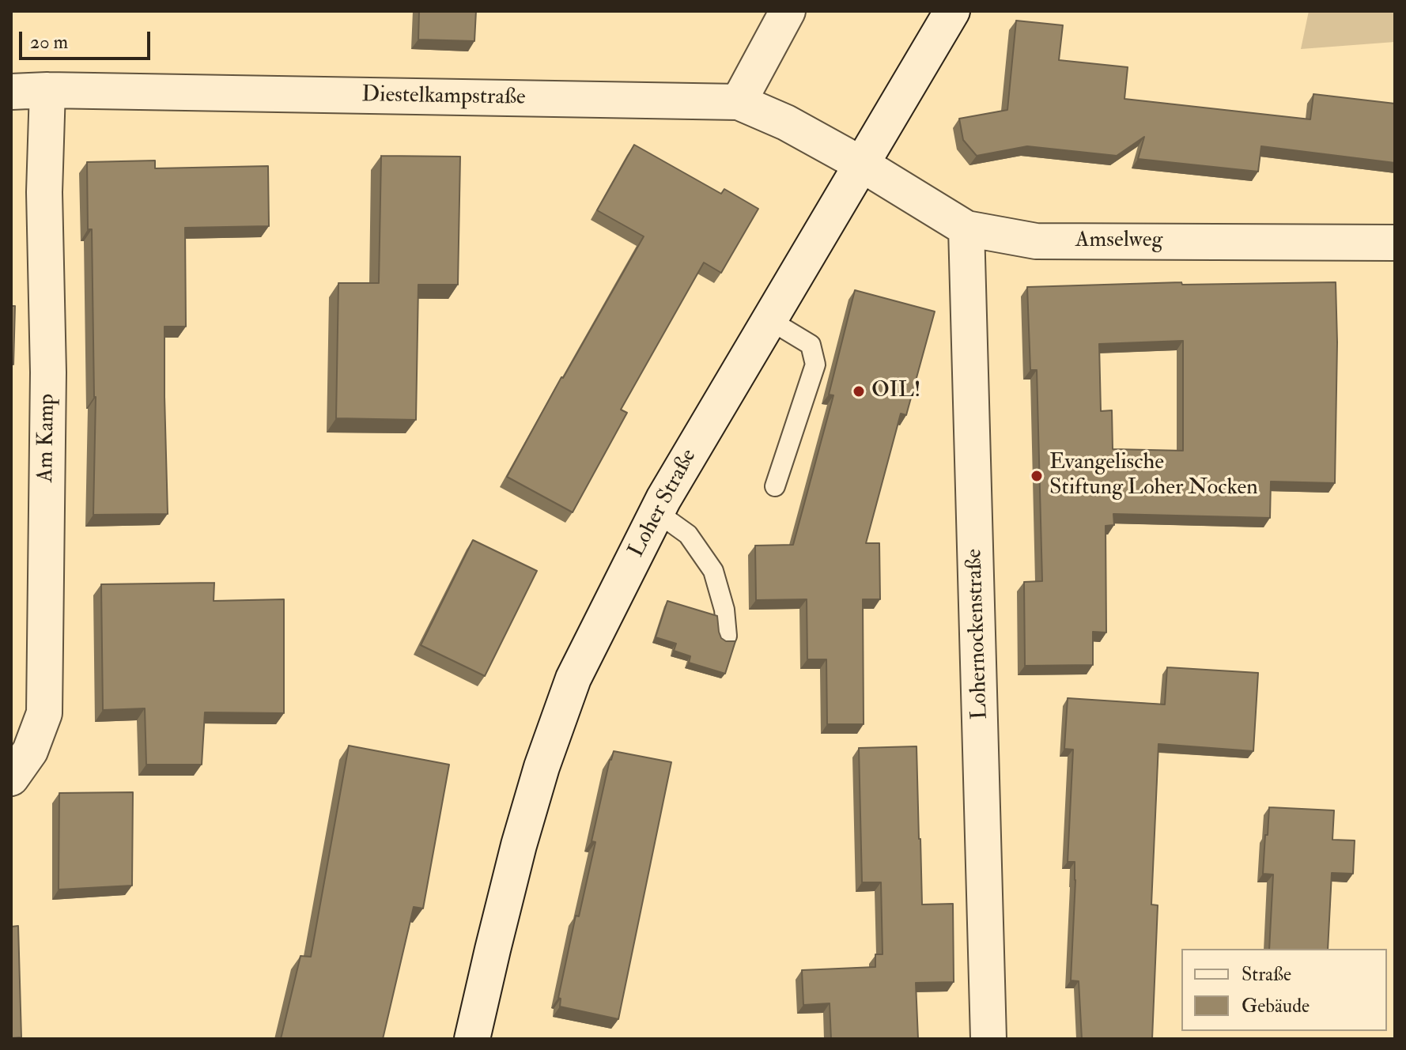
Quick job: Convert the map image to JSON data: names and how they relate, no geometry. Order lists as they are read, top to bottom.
{
  "streets": {
    "street": [
      "Diestelkampstraße",
      "Amselweg",
      "Am Kamp",
      "Loher Straße",
      "Lohernockenstraße"
    ]
  },
  "crossings": [
    ["Diestelkampstraße", "Amselweg"],
    ["Diestelkampstraße", "Am Kamp"],
    ["Diestelkampstraße", "Loher Straße"],
    ["Amselweg", "Loher Straße"],
    ["Amselweg", "Lohernockenstraße"]
  ],
  "places": ["OIL!", "Evangelische Stiftung Loher Nocken"],
  "legend": ["Straße", "Gebäude"],
  "scale_bar": "20 m"
}
